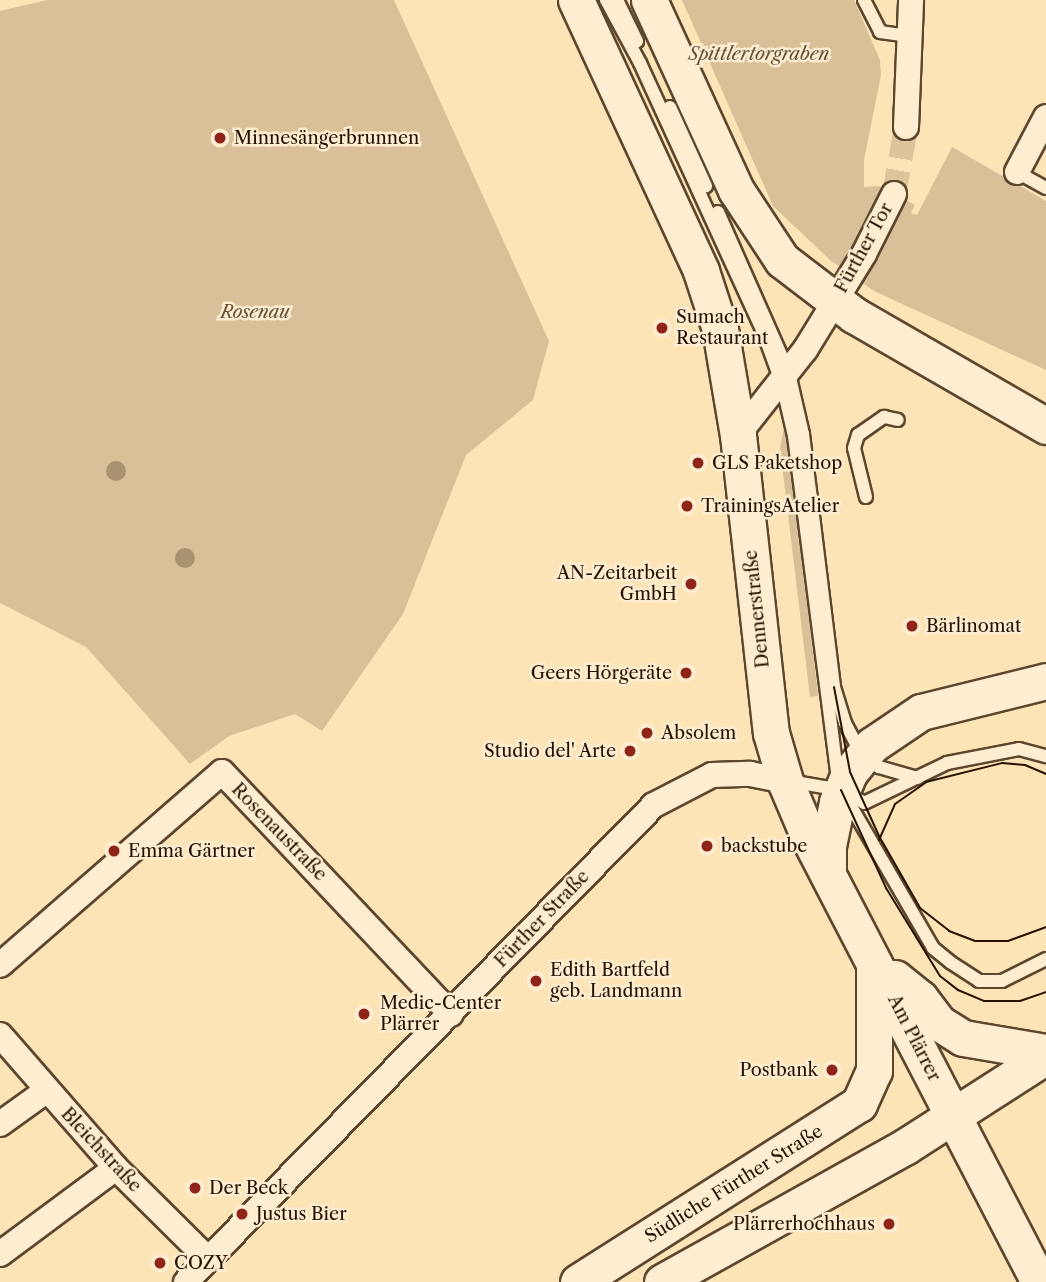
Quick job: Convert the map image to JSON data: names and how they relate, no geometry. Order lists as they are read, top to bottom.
{
  "streets": {
    "main road": ["Dennerstraße", "Am Plärrer", "Südliche Fürther Straße"],
    "street": [
      "Fürther Tor",
      "Rosenaustraße",
      "Fürther Straße",
      "Bleichstraße"
    ]
  },
  "crossings": [
    ["Dennerstraße", "Fürther Straße"],
    ["Dennerstraße", "Am Plärrer"],
    ["Rosenaustraße", "Fürther Straße"],
    ["Fürther Straße", "Am Plärrer"],
    ["Fürther Straße", "Bleichstraße"],
    ["Am Plärrer", "Südliche Fürther Straße"]
  ],
  "parks": ["Spittlertorgraben", "Rosenau"],
  "places": [
    "Minnesängerbrunnen",
    "Sumach Restaurant",
    "GLS Paketshop",
    "TrainingsAtelier",
    "AN-Zeitarbeit GmbH",
    "Bärlinomat",
    "Geers Hörgeräte",
    "Absolem",
    "Studio del' Arte",
    "backstube",
    "Emma Gärtner",
    "Edith Bartfeld geb. Landmann",
    "Medic-Center Plärrer",
    "Postbank",
    "Der Beck",
    "Justus Bier",
    "Plärrerhochhaus",
    "COZY"
  ]
}
